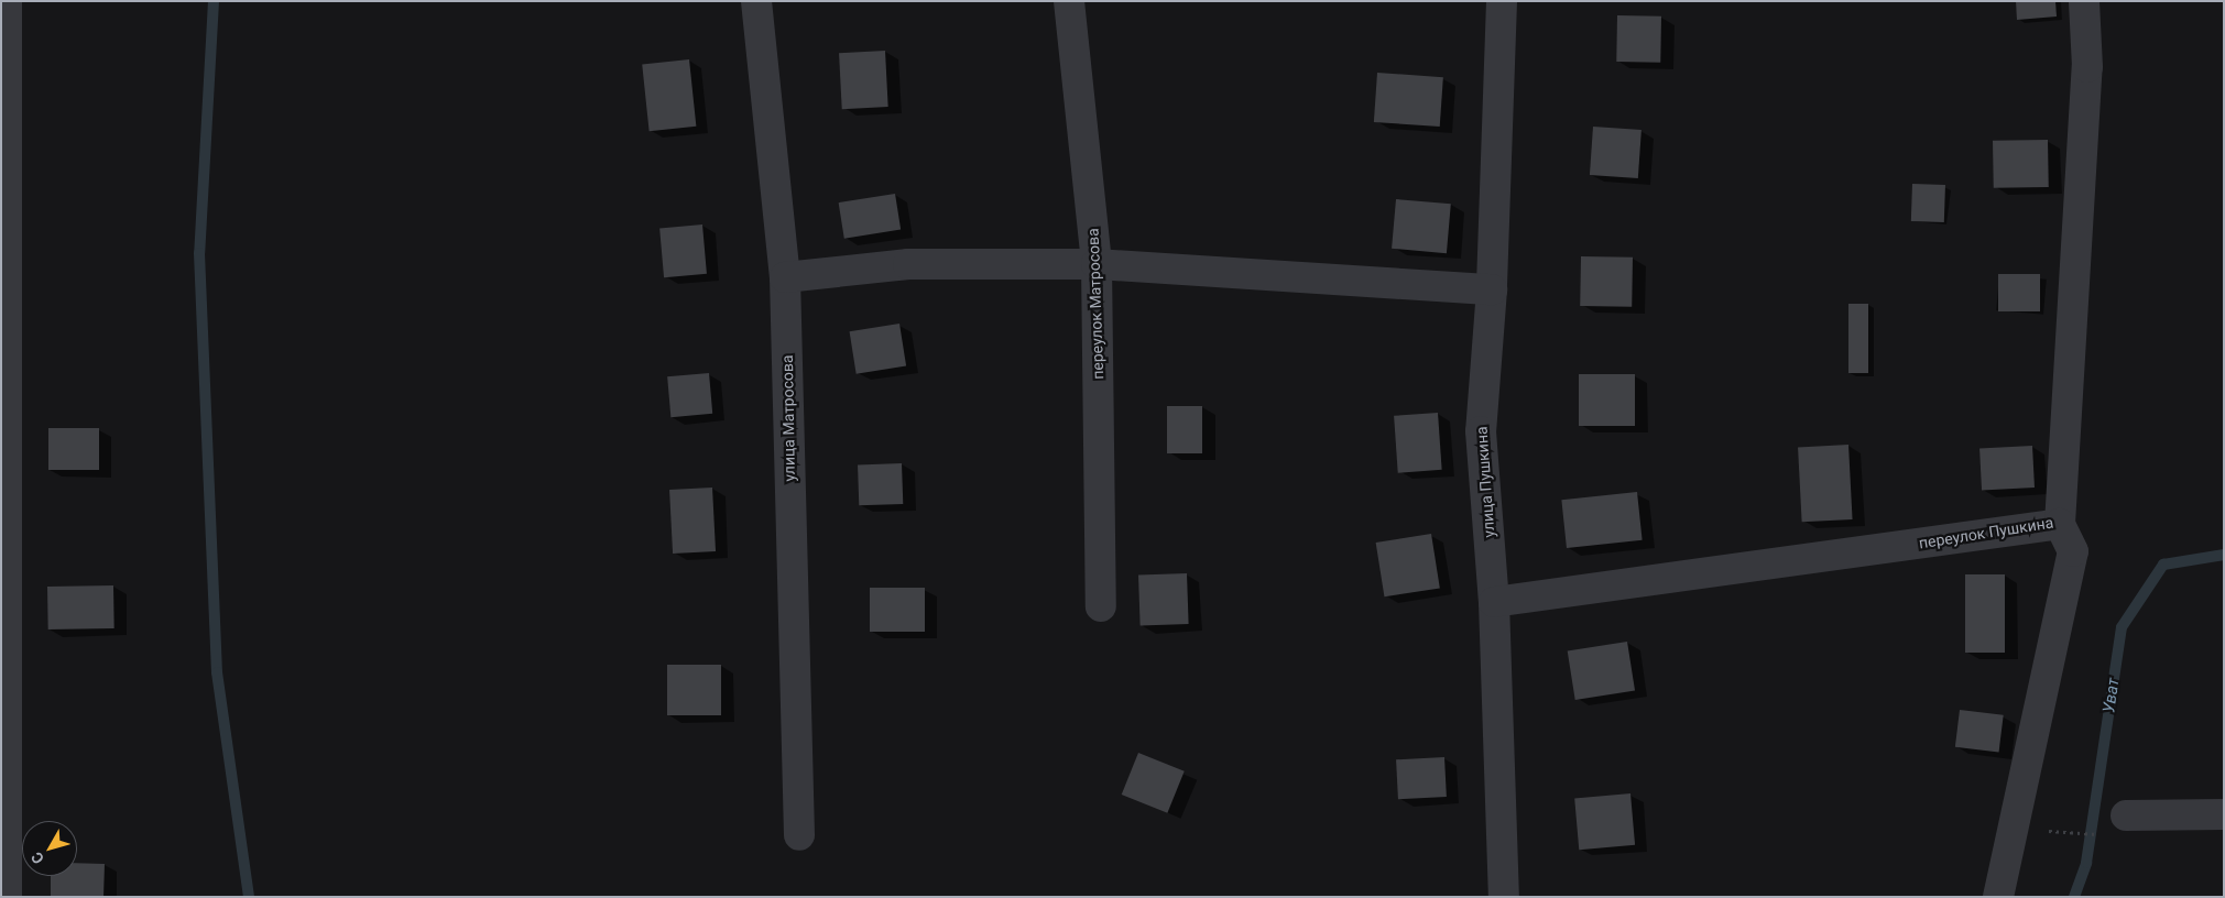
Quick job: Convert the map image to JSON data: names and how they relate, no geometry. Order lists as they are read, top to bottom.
{
  "streets": {
    "street": [
      "переулок Матросова",
      "улица Матросова",
      "улица Пушкина",
      "переулок Пушкина"
    ]
  },
  "crossings": [
    ["улица Пушкина", "переулок Пушкина"]
  ],
  "water": ["Уват"],
  "north": "bottom left"
}
